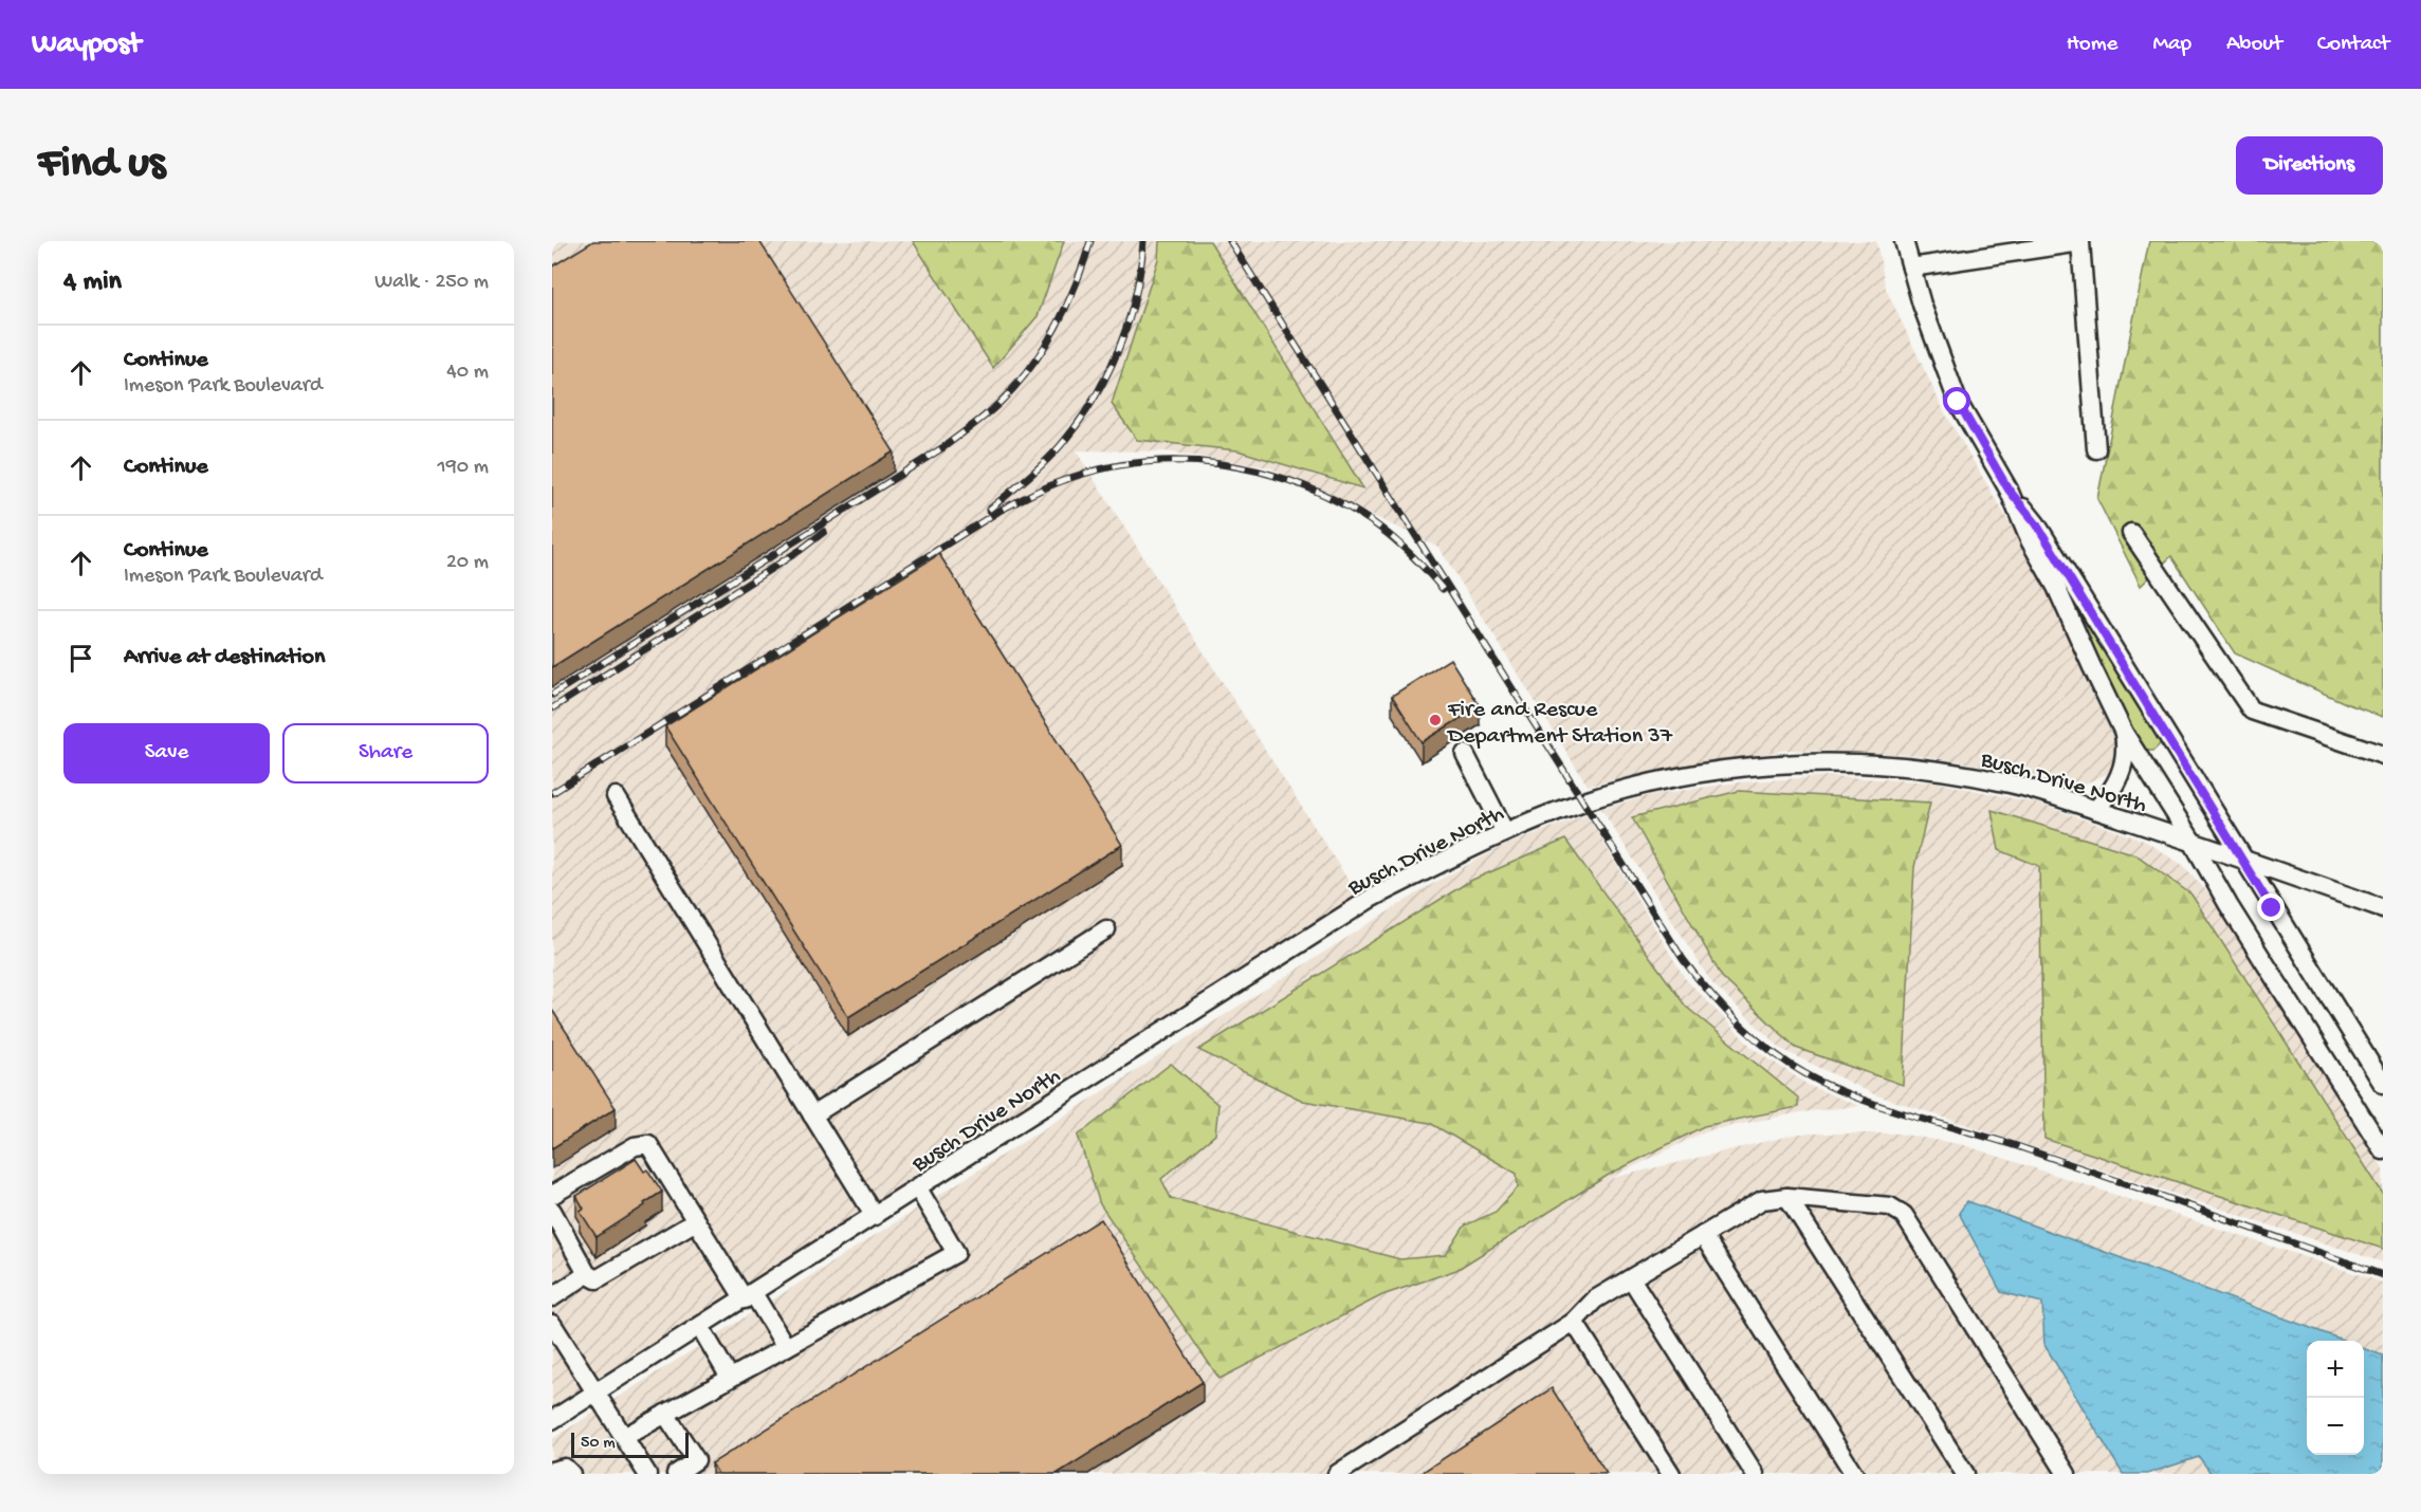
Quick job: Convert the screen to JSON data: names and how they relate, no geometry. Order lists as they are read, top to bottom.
{
  "streets": {
    "street": ["Busch Drive North"]
  },
  "places": ["Fire and Rescue Department Station 37"],
  "scale_bar": "50 m",
  "page": {
    "header": "Waypost",
    "nav": [
      "Home",
      "Map",
      "About",
      "Contact"
    ],
    "buttons": [
      "Directions",
      ["Save", "Share"]
    ],
    "title": "Find us",
    "heading": ["4 min", "Walk · 250 m"],
    "list": [
      ["Continue", "Imeson Park Boulevard", "40 m"],
      ["Continue", "190 m"],
      ["Continue", "Imeson Park Boulevard", "20 m"],
      "Arrive at destination"
    ],
    "map_buttons": ["+", "−"],
    "scale": "50 m"
  }
}
